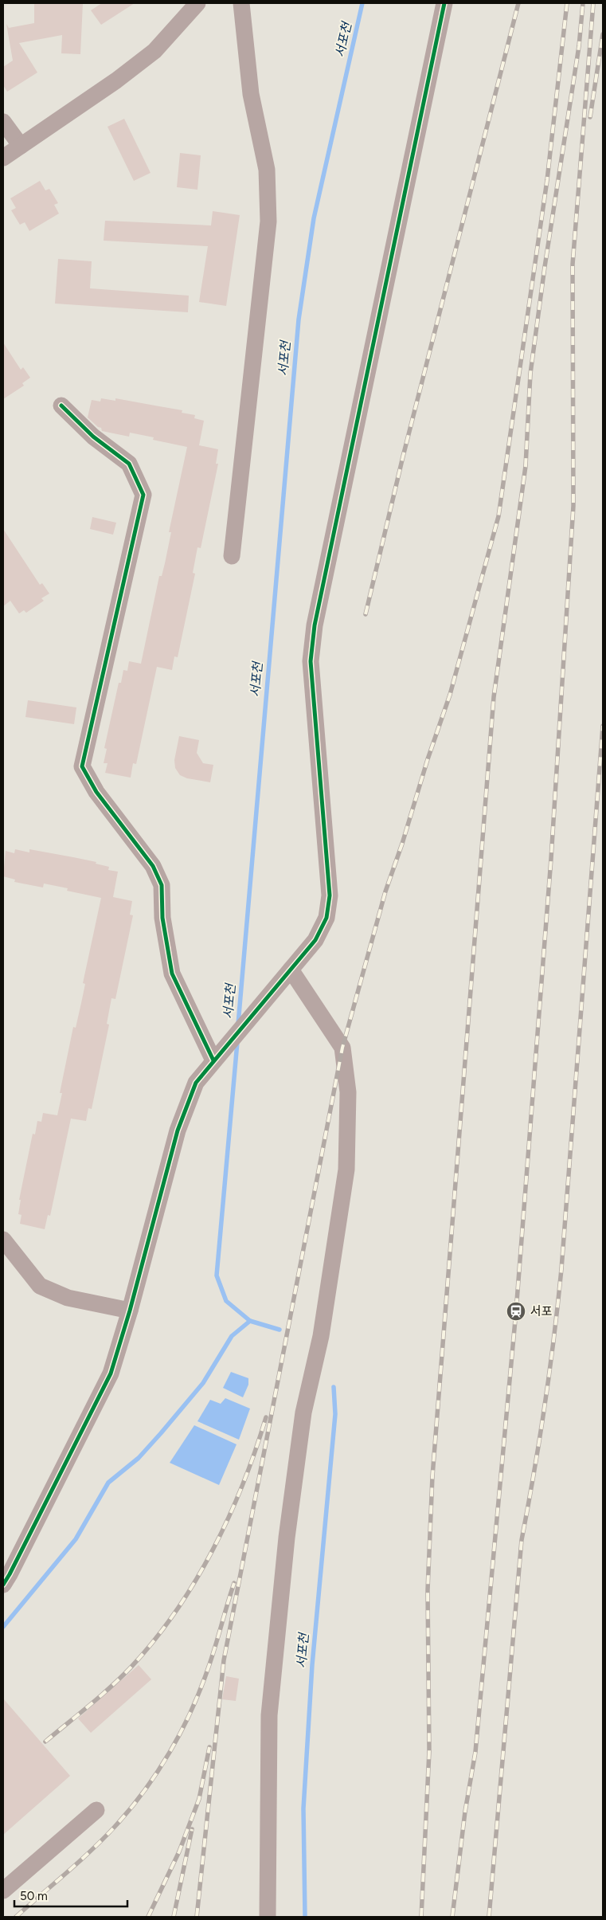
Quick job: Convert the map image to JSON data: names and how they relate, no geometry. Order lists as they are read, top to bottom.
{
  "water": ["서포천"],
  "places": {
    "station": ["서포"]
  },
  "scale_bar": "50 m"
}
